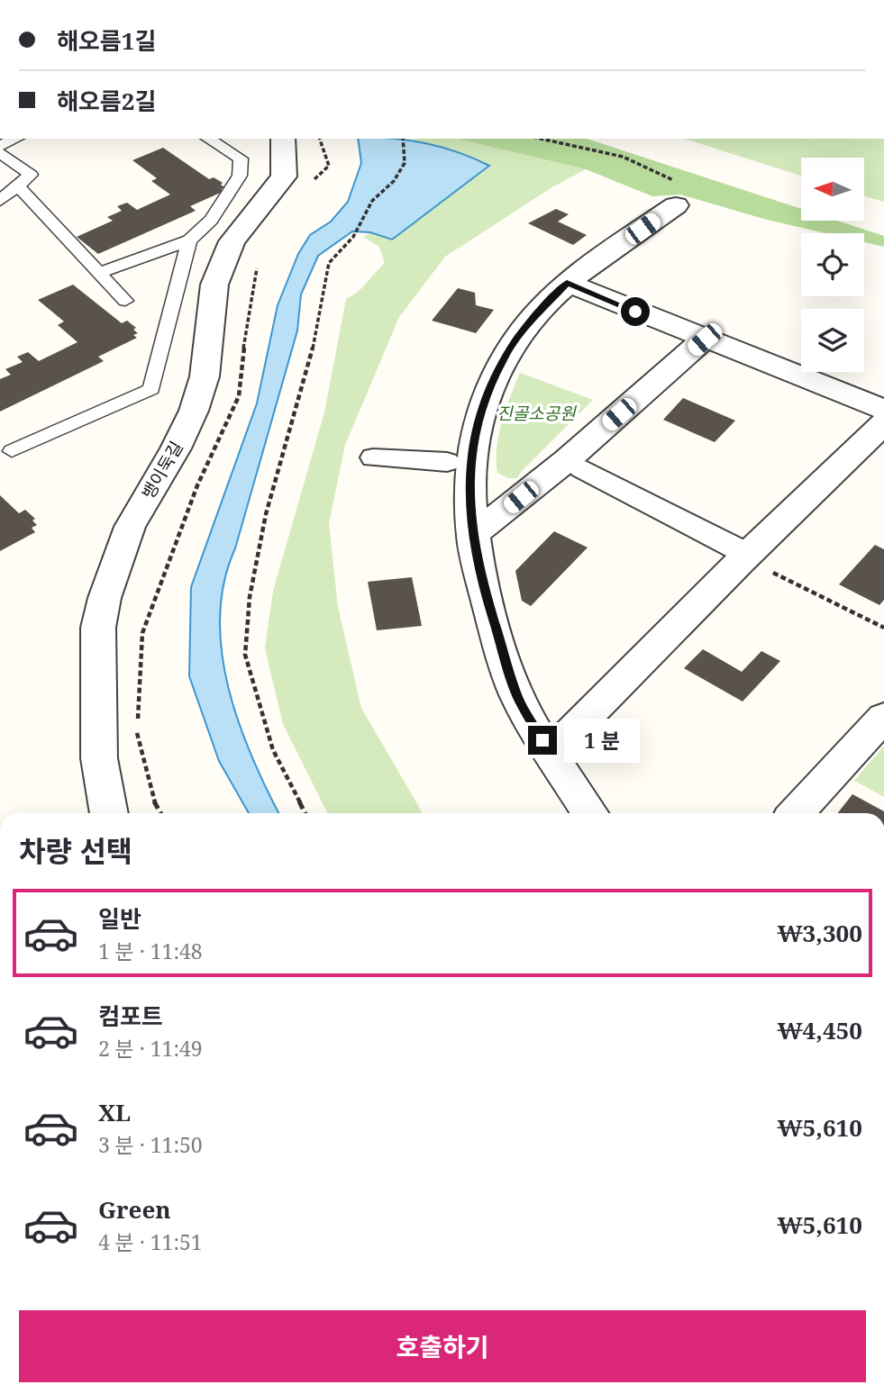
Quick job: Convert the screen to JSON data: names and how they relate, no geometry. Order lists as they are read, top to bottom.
{
  "streets": {
    "street": ["뱅이둑길"]
  },
  "parks": ["진골소공원"],
  "north": "left",
  "page": {
    "banner": ["해오름1길", "해오름2길"],
    "bubble": "1 분",
    "heading": "차량 선택",
    "list": [
      {
        "name": "일반",
        "note": "1 분 · 11:48",
        "value": "₩3,300"
      },
      {
        "name": "컴포트",
        "note": "2 분 · 11:49",
        "value": "₩4,450"
      },
      {
        "name": "XL",
        "note": "3 분 · 11:50",
        "value": "₩5,610"
      },
      {
        "name": "Green",
        "note": "4 분 · 11:51",
        "value": "₩5,610"
      }
    ],
    "buttons": "호출하기"
  }
}
